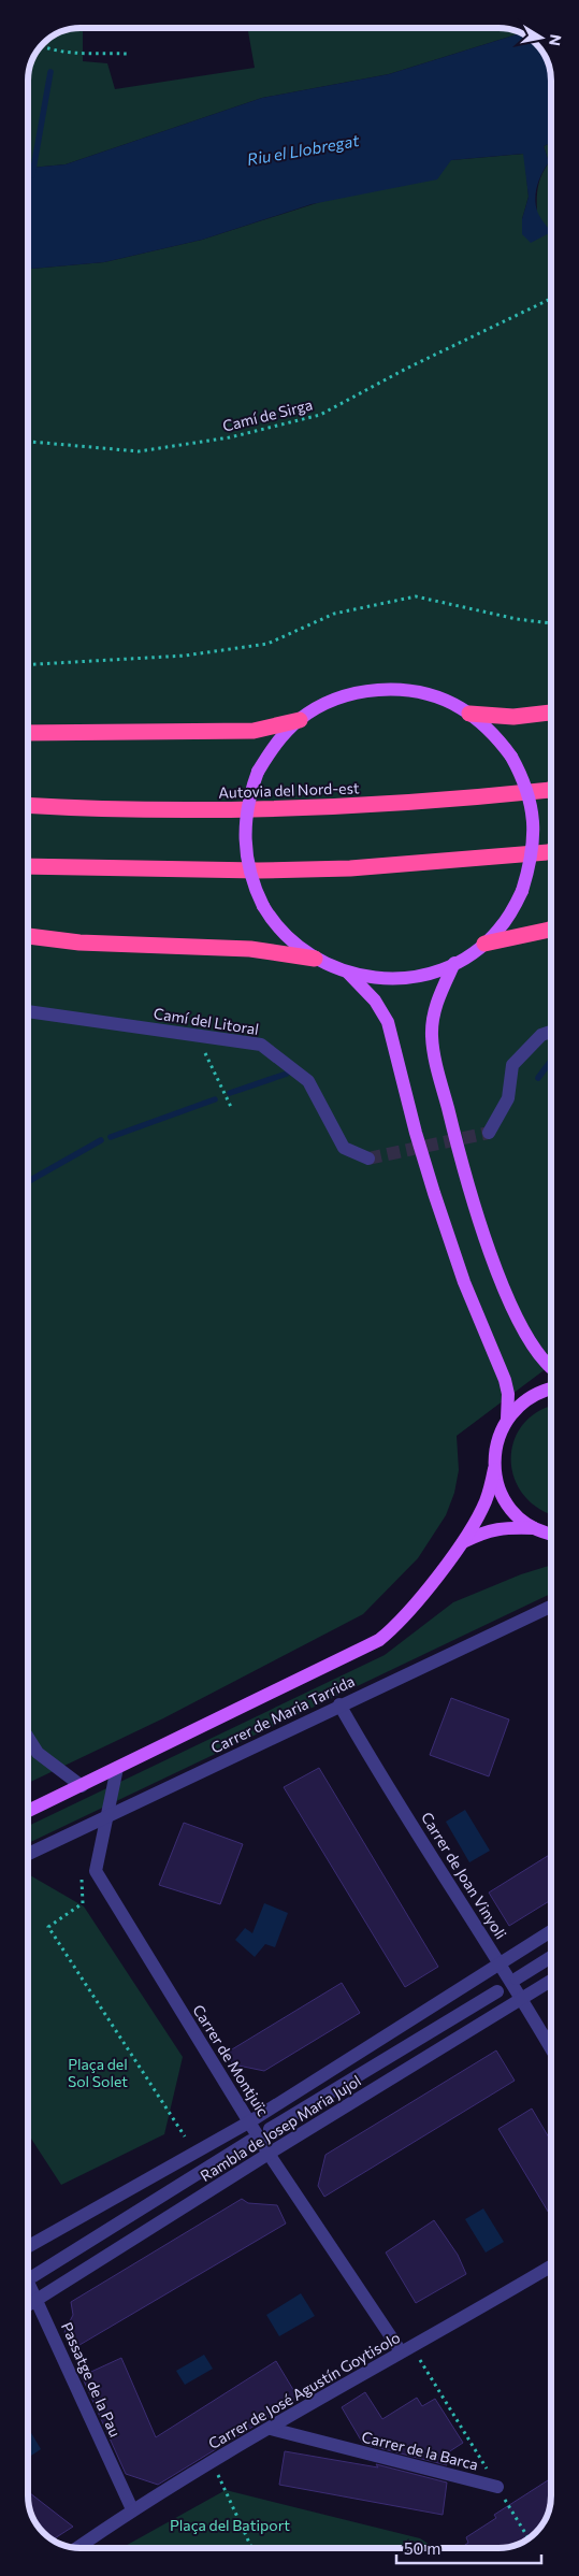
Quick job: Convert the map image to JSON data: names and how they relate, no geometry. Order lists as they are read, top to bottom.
{
  "streets": {
    "highway": ["Autovia del Nord-est"],
    "main road": ["Carrer de Maria Tarrida"],
    "street": [
      "Camí del Litoral",
      "Carrer de Joan Vinyoli",
      "Carrer de Montjuïc",
      "Rambla de Josep Maria Jujol",
      "Passatge de la Pau",
      "Carrer de José Agustín Goytisolo",
      "Carrer de la Barca"
    ],
    "path": ["Camí de Sirga"]
  },
  "crossings": [
    ["Carrer de Maria Tarrida", "Carrer de Joan Vinyoli"],
    ["Carrer de Maria Tarrida", "Carrer de Montjuïc"],
    ["Carrer de Joan Vinyoli", "Rambla de Josep Maria Jujol"],
    ["Carrer de Montjuïc", "Rambla de Josep Maria Jujol"],
    ["Carrer de Montjuïc", "Carrer de José Agustín Goytisolo"],
    ["Rambla de Josep Maria Jujol", "Passatge de la Pau"],
    ["Passatge de la Pau", "Carrer de José Agustín Goytisolo"],
    ["Carrer de José Agustín Goytisolo", "Carrer de la Barca"]
  ],
  "water": ["Riu el Llobregat"],
  "parks": ["Plaça del Sol Solet", "Plaça del Batiport"],
  "scale_bar": "50 m",
  "north": "right"
}
